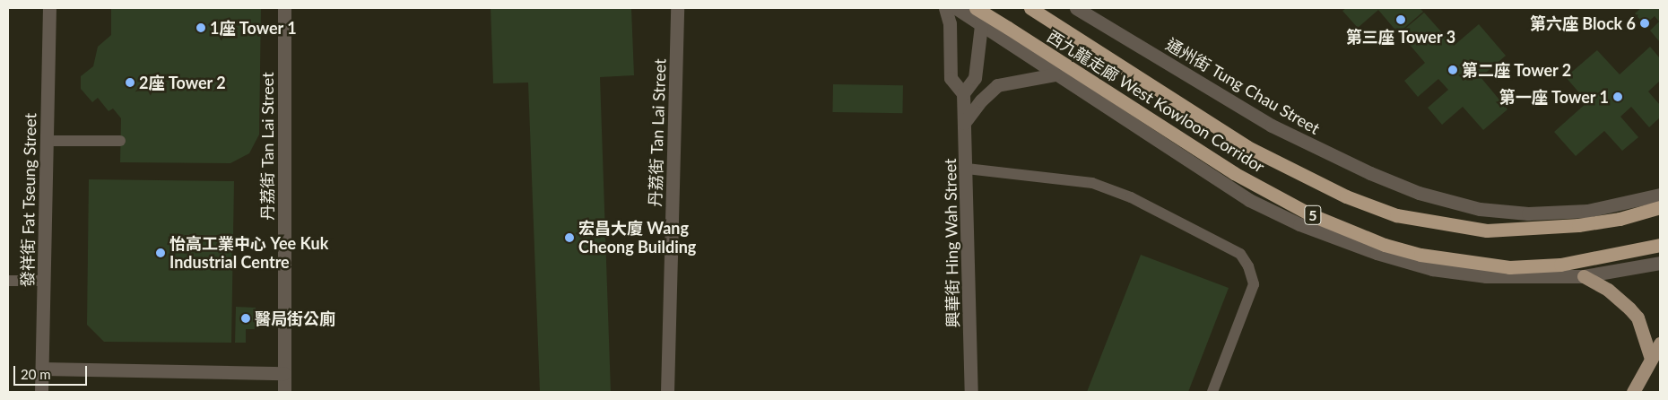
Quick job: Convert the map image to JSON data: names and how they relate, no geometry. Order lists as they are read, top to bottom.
{
  "streets": {
    "highway": ["西九龍走廊 West Kowloon Corridor", "5"],
    "street": [
      "通州街 Tung Chau Street",
      "丹荔街 Tan Lai Street",
      "發祥街 Fat Tseung Street",
      "興華街 Hing Wah Street"
    ]
  },
  "places": [
    "第三座 Tower 3",
    "第六座 Block 6",
    "1座 Tower 1",
    "第二座 Tower 2",
    "2座 Tower 2",
    "第一座 Tower 1",
    "宏昌大廈 Wang Cheong Building",
    "怡高工業中心 Yee Kuk Industrial Centre",
    "醫局街公廁"
  ],
  "scale_bar": "20 m"
}
